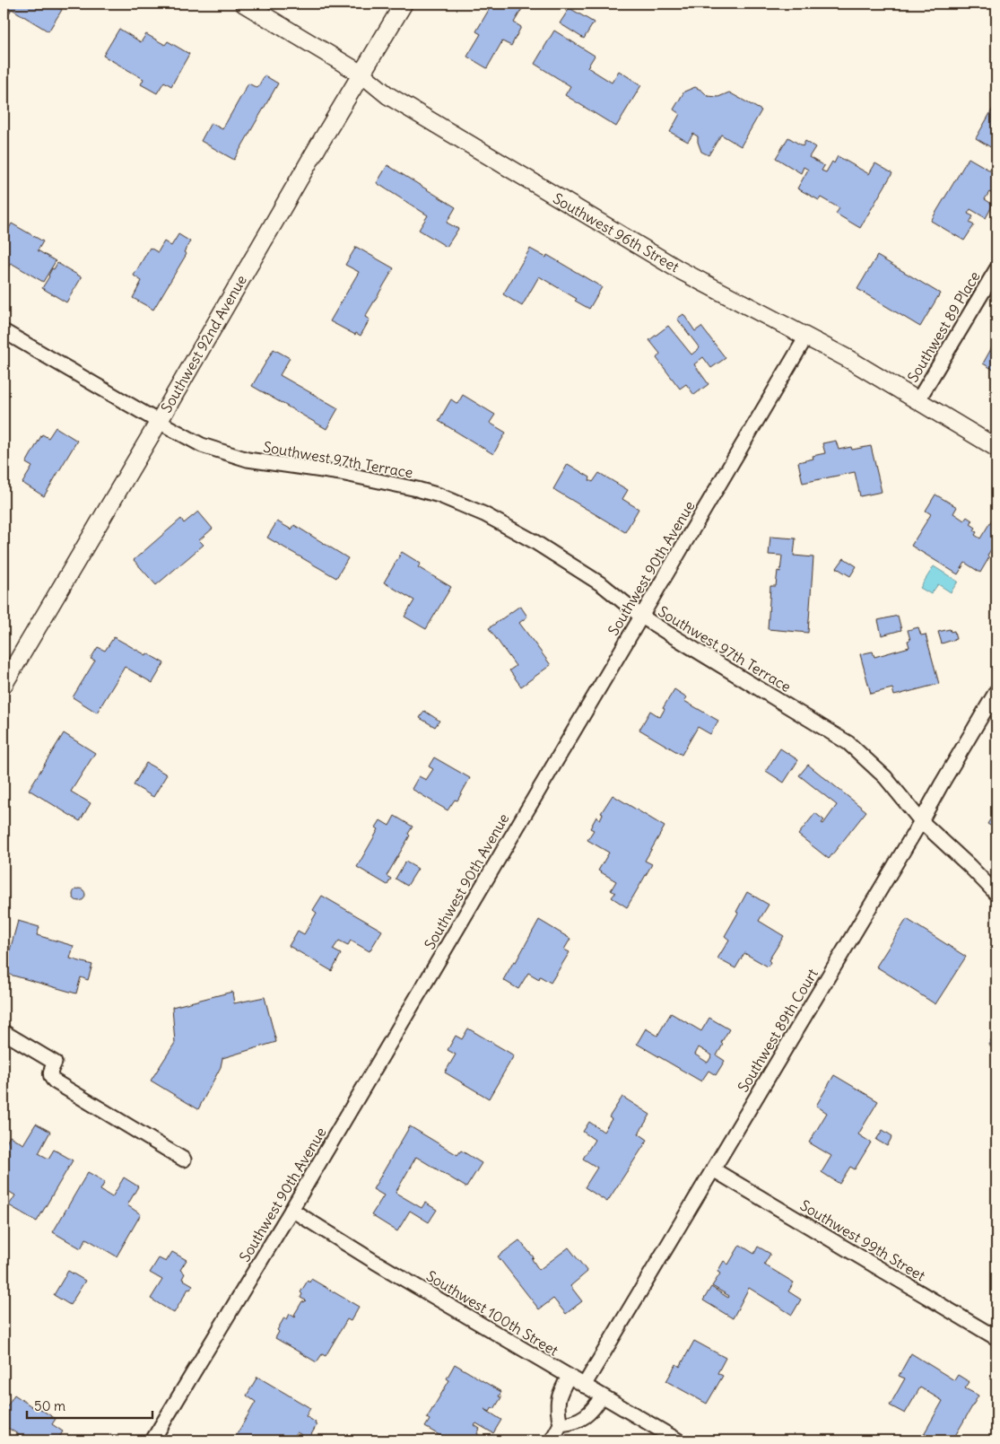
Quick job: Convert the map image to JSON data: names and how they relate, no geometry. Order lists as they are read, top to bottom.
{
  "streets": {
    "street": [
      "Southwest 96th Street",
      "Southwest 89 Place",
      "Southwest 92nd Avenue",
      "Southwest 97th Terrace",
      "Southwest 90th Avenue",
      "Southwest 89th Court",
      "Southwest 99th Street",
      "Southwest 100th Street"
    ]
  },
  "crossings": [
    ["Southwest 96th Street", "Southwest 89 Place"],
    ["Southwest 96th Street", "Southwest 92nd Avenue"],
    ["Southwest 96th Street", "Southwest 90th Avenue"],
    ["Southwest 92nd Avenue", "Southwest 97th Terrace"],
    ["Southwest 97th Terrace", "Southwest 90th Avenue"],
    ["Southwest 97th Terrace", "Southwest 89th Court"],
    ["Southwest 90th Avenue", "Southwest 100th Street"],
    ["Southwest 89th Court", "Southwest 99th Street"],
    ["Southwest 89th Court", "Southwest 100th Street"]
  ],
  "scale_bar": "50 m"
}
